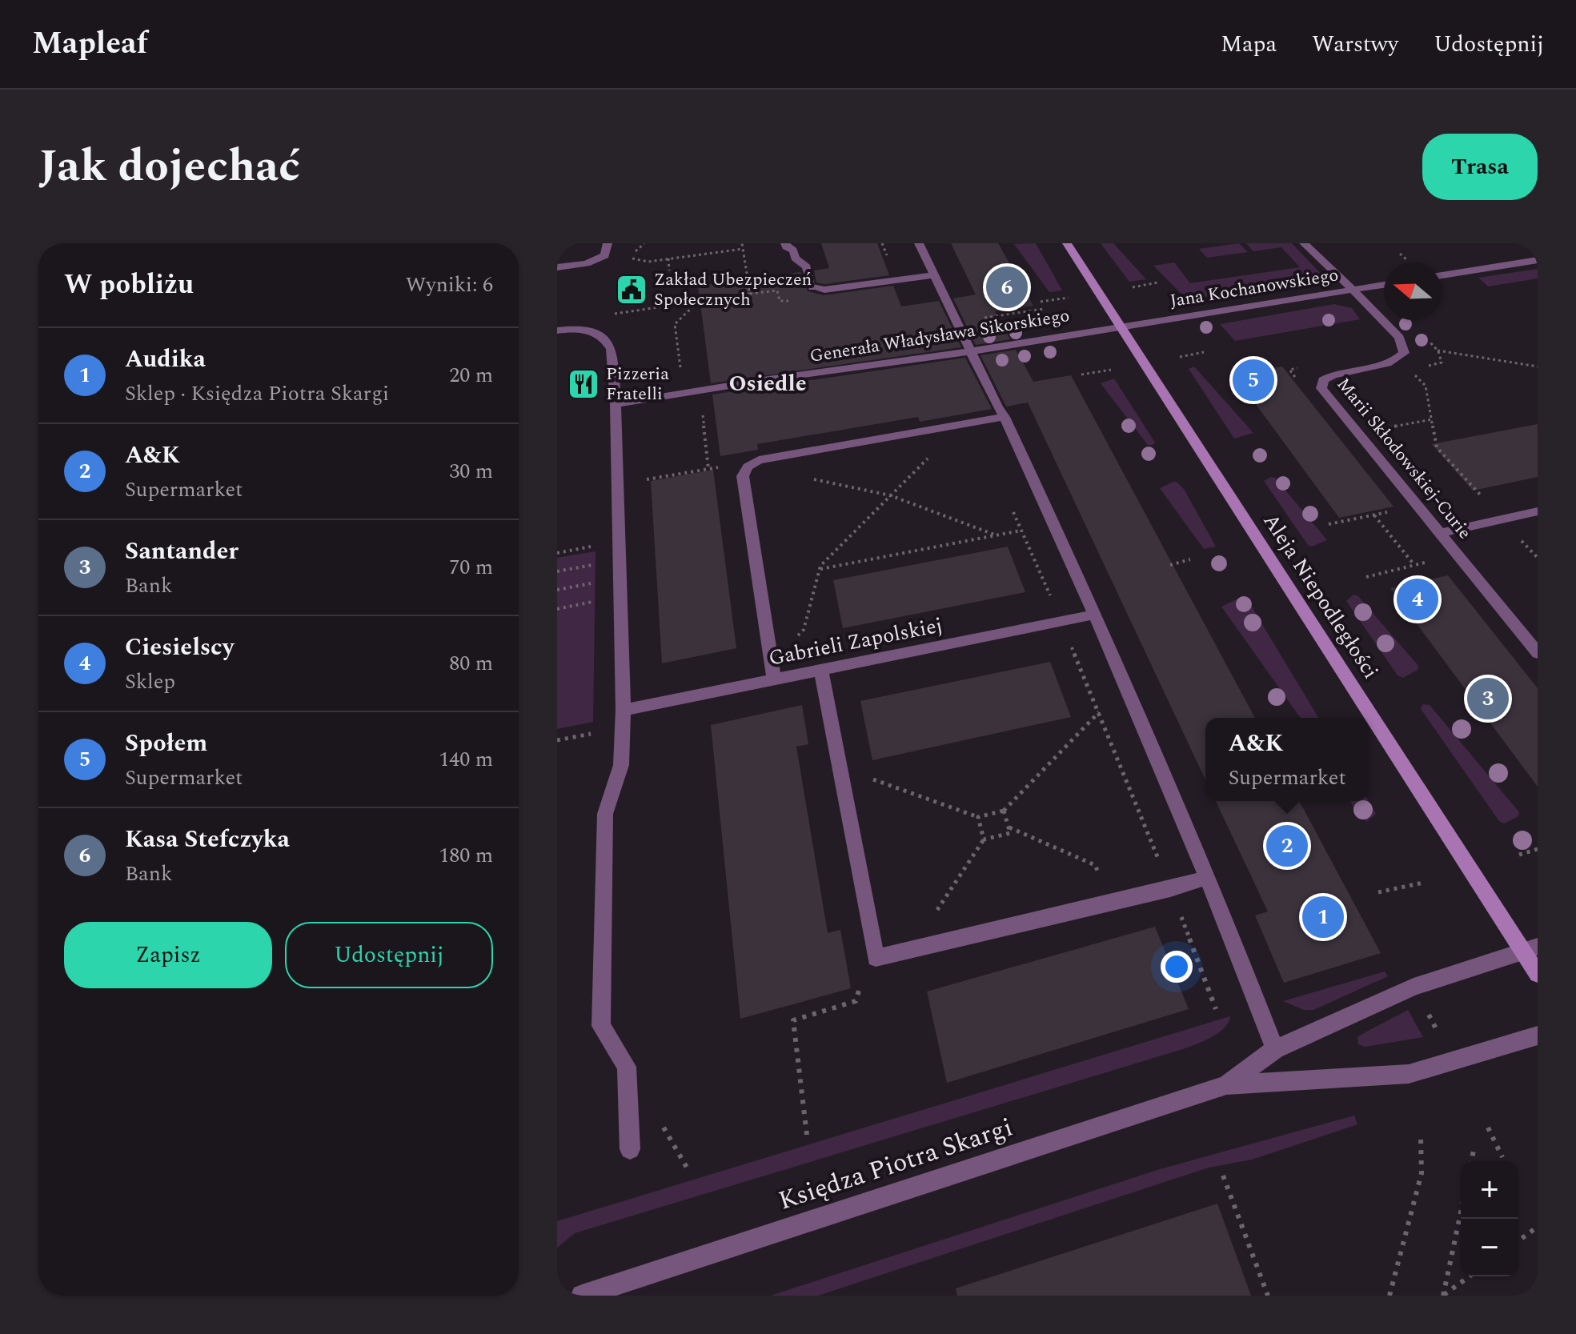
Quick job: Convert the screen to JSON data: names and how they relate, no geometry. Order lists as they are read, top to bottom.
{
  "streets": {
    "street": [
      "Jana Kochanowskiego",
      "Generała Władysława Sikorskiego",
      "Marii Skłodowskiej-Curie",
      "Aleja Niepodległości",
      "Gabrieli Zapolskiej",
      "Księdza Piotra Skargi"
    ]
  },
  "crossings": [
    ["Jana Kochanowskiego", "Generała Władysława Sikorskiego"],
    ["Jana Kochanowskiego", "Aleja Niepodległości"],
    ["Generała Władysława Sikorskiego", "Aleja Niepodległości"],
    ["Aleja Niepodległości", "Księdza Piotra Skargi"]
  ],
  "districts": ["Osiedle"],
  "places": {
    "public building": ["Zakład Ubezpieczeń Społecznych"],
    "restaurant": ["Pizzeria Fratelli"]
  },
  "north": "left",
  "page": {
    "header": "Mapleaf",
    "nav": ["Mapa", "Warstwy", "Udostępnij"],
    "title": "Jak dojechać",
    "buttons": [
      "Trasa",
      ["Zapisz", "Udostępnij"]
    ],
    "heading": ["W pobliżu", "Wyniki: 6"],
    "pins": [
      "6",
      "5",
      "4",
      "3",
      "2",
      "1"
    ],
    "list": [
      {
        "mark": "1",
        "name": "Audika",
        "note": "Sklep · Księdza Piotra Skargi",
        "value": "20 m"
      },
      {
        "mark": "2",
        "name": "A&K",
        "note": "Supermarket",
        "value": "30 m"
      },
      {
        "mark": "3",
        "name": "Santander",
        "note": "Bank",
        "value": "70 m"
      },
      {
        "mark": "4",
        "name": "Ciesielscy",
        "note": "Sklep",
        "value": "80 m"
      },
      {
        "mark": "5",
        "name": "Społem",
        "note": "Supermarket",
        "value": "140 m"
      },
      {
        "mark": "6",
        "name": "Kasa Stefczyka",
        "note": "Bank",
        "value": "180 m"
      }
    ],
    "popup": ["A&K", "Supermarket"],
    "map_buttons": ["+", "−"]
  }
}
